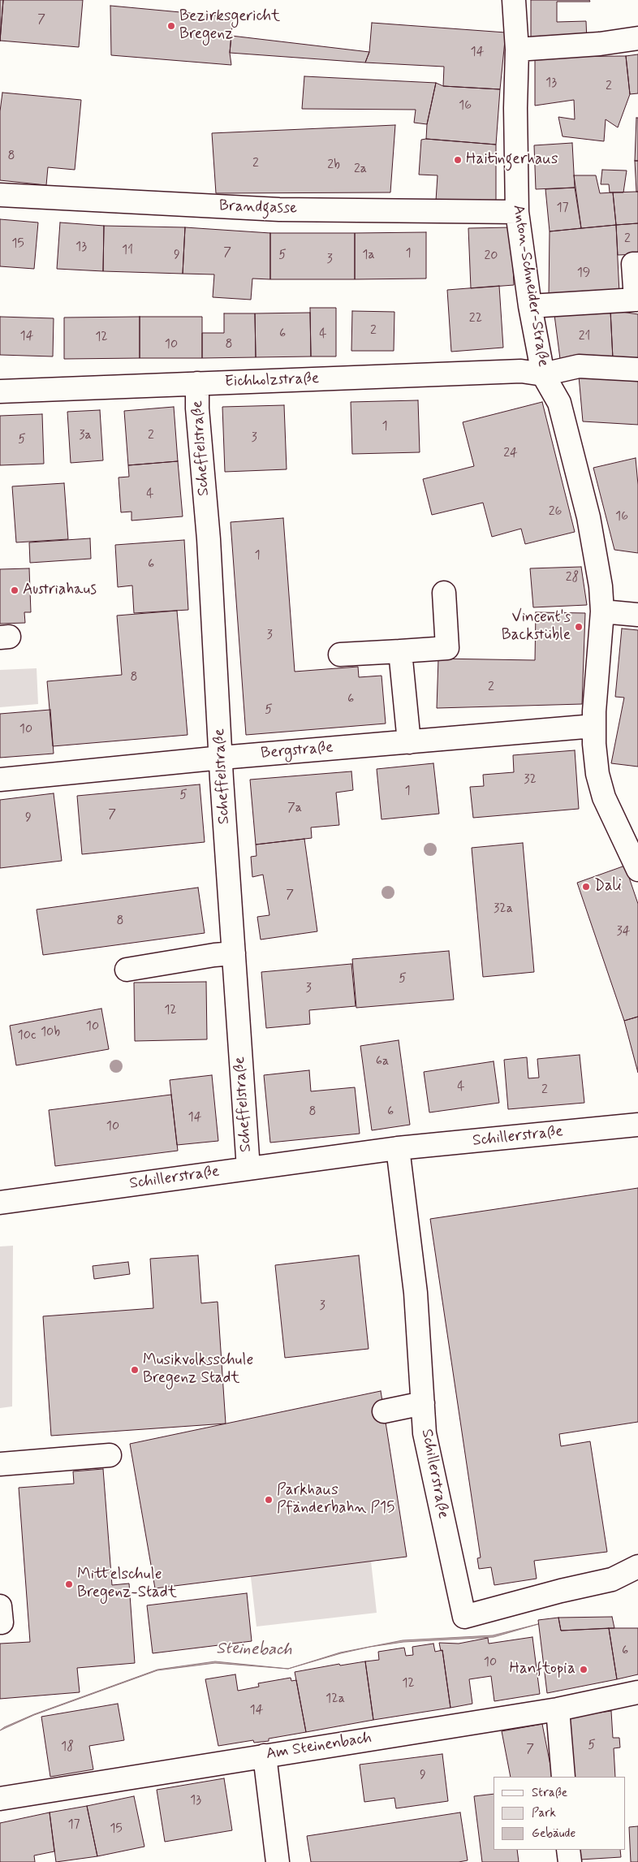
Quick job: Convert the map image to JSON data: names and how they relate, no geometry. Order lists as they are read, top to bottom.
{
  "streets": {
    "street": [
      "Brandgasse",
      "Anton-Schneider-Straße",
      "Eichholzstraße",
      "Scheffelstraße",
      "Bergstraße",
      "Schillerstraße",
      "Am Steinenbach"
    ]
  },
  "crossings": [
    ["Brandgasse", "Anton-Schneider-Straße"],
    ["Anton-Schneider-Straße", "Eichholzstraße"],
    ["Anton-Schneider-Straße", "Bergstraße"],
    ["Eichholzstraße", "Scheffelstraße"],
    ["Scheffelstraße", "Bergstraße"],
    ["Scheffelstraße", "Schillerstraße"]
  ],
  "water": ["Steinebach"],
  "places": [
    "Bezirksgericht Bregenz",
    "Haitingerhaus",
    "Austriahaus",
    "Vincent's Backstüble",
    "Dali",
    "Musikvolksschule Bregenz Stadt",
    "Parkhaus Pfänderbahn P15",
    "Mittelschule Bregenz-Stadt",
    "Hanftopia"
  ],
  "house_numbers": [
    "7",
    "14",
    "13",
    "2",
    "16",
    "8",
    "2",
    "2b",
    "2a",
    "17",
    "2",
    "15",
    "13",
    "11",
    "7",
    "1",
    "9",
    "5",
    "1a",
    "20",
    "3",
    "19",
    "22",
    "2",
    "6",
    "4",
    "14",
    "21",
    "12",
    "10",
    "8",
    "1",
    "3a",
    "2",
    "3",
    "5",
    "24",
    "4",
    "26",
    "16",
    "1",
    "6",
    "28",
    "3",
    "8",
    "2",
    "6",
    "5",
    "10",
    "32",
    "1",
    "5",
    "7a",
    "7",
    "9",
    "7",
    "32a",
    "8",
    "34",
    "5",
    "3",
    "12",
    "10",
    "10b",
    "10c",
    "6a",
    "4",
    "2",
    "8",
    "6",
    "14",
    "10",
    "3",
    "6",
    "10",
    "12",
    "12a",
    "14",
    "5",
    "18",
    "7",
    "9",
    "13",
    "17",
    "15"
  ],
  "legend": ["Straße", "Park", "Gebäude"]
}
